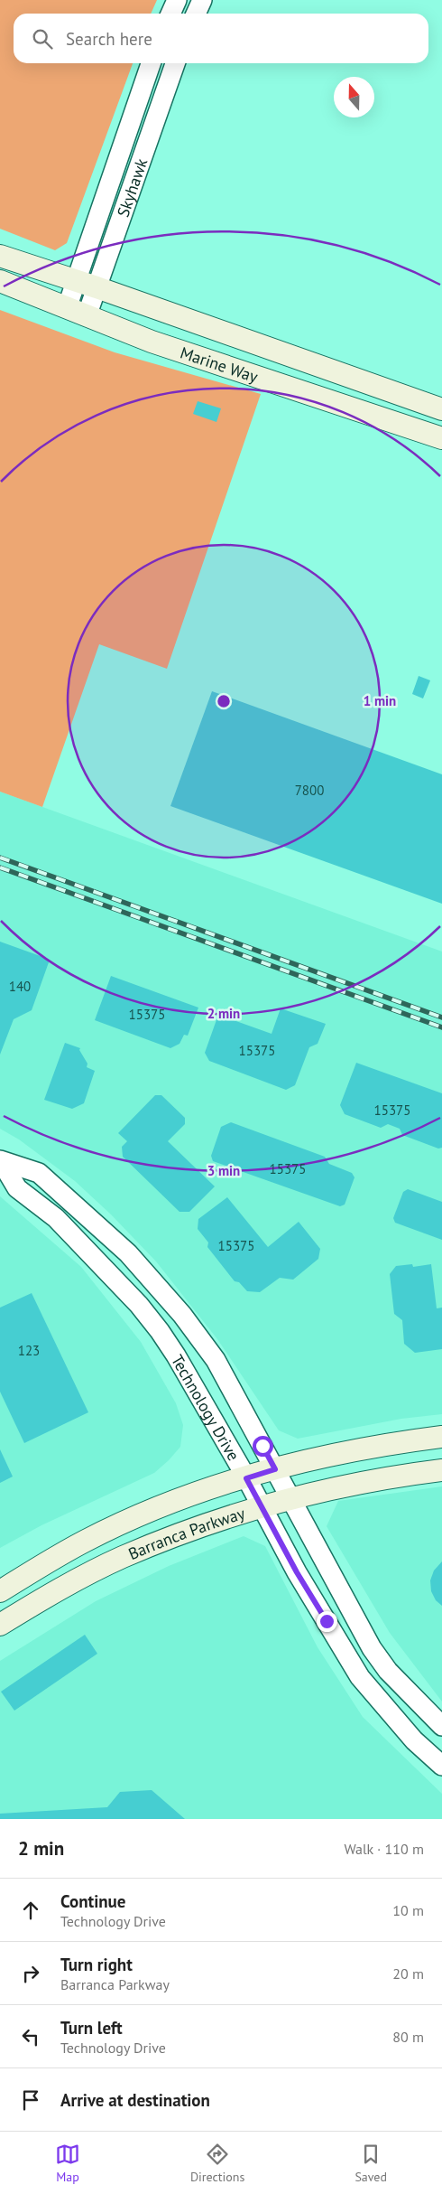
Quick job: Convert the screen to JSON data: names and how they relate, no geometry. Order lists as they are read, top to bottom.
{
  "streets": {
    "main road": ["Marine Way", "Barranca Parkway"],
    "street": ["Skyhawk", "Technology Drive"]
  },
  "crossings": [
    ["Skyhawk", "Marine Way"],
    ["Technology Drive", "Barranca Parkway"]
  ],
  "house_numbers": [
    "7800",
    "140",
    "15375",
    "15375",
    "15375",
    "15375",
    "15375",
    "123"
  ],
  "north": "top",
  "page": {
    "search": "Search here",
    "heading": ["2 min", "Walk · 110 m"],
    "list": [
      ["Continue", "Technology Drive", "10 m"],
      ["Turn right", "Barranca Parkway", "20 m"],
      ["Turn left", "Technology Drive", "80 m"],
      "Arrive at destination"
    ],
    "nav": ["Map", "Directions", "Saved"]
  },
  "rings": ["1 min", "2 min", "3 min"]
}
